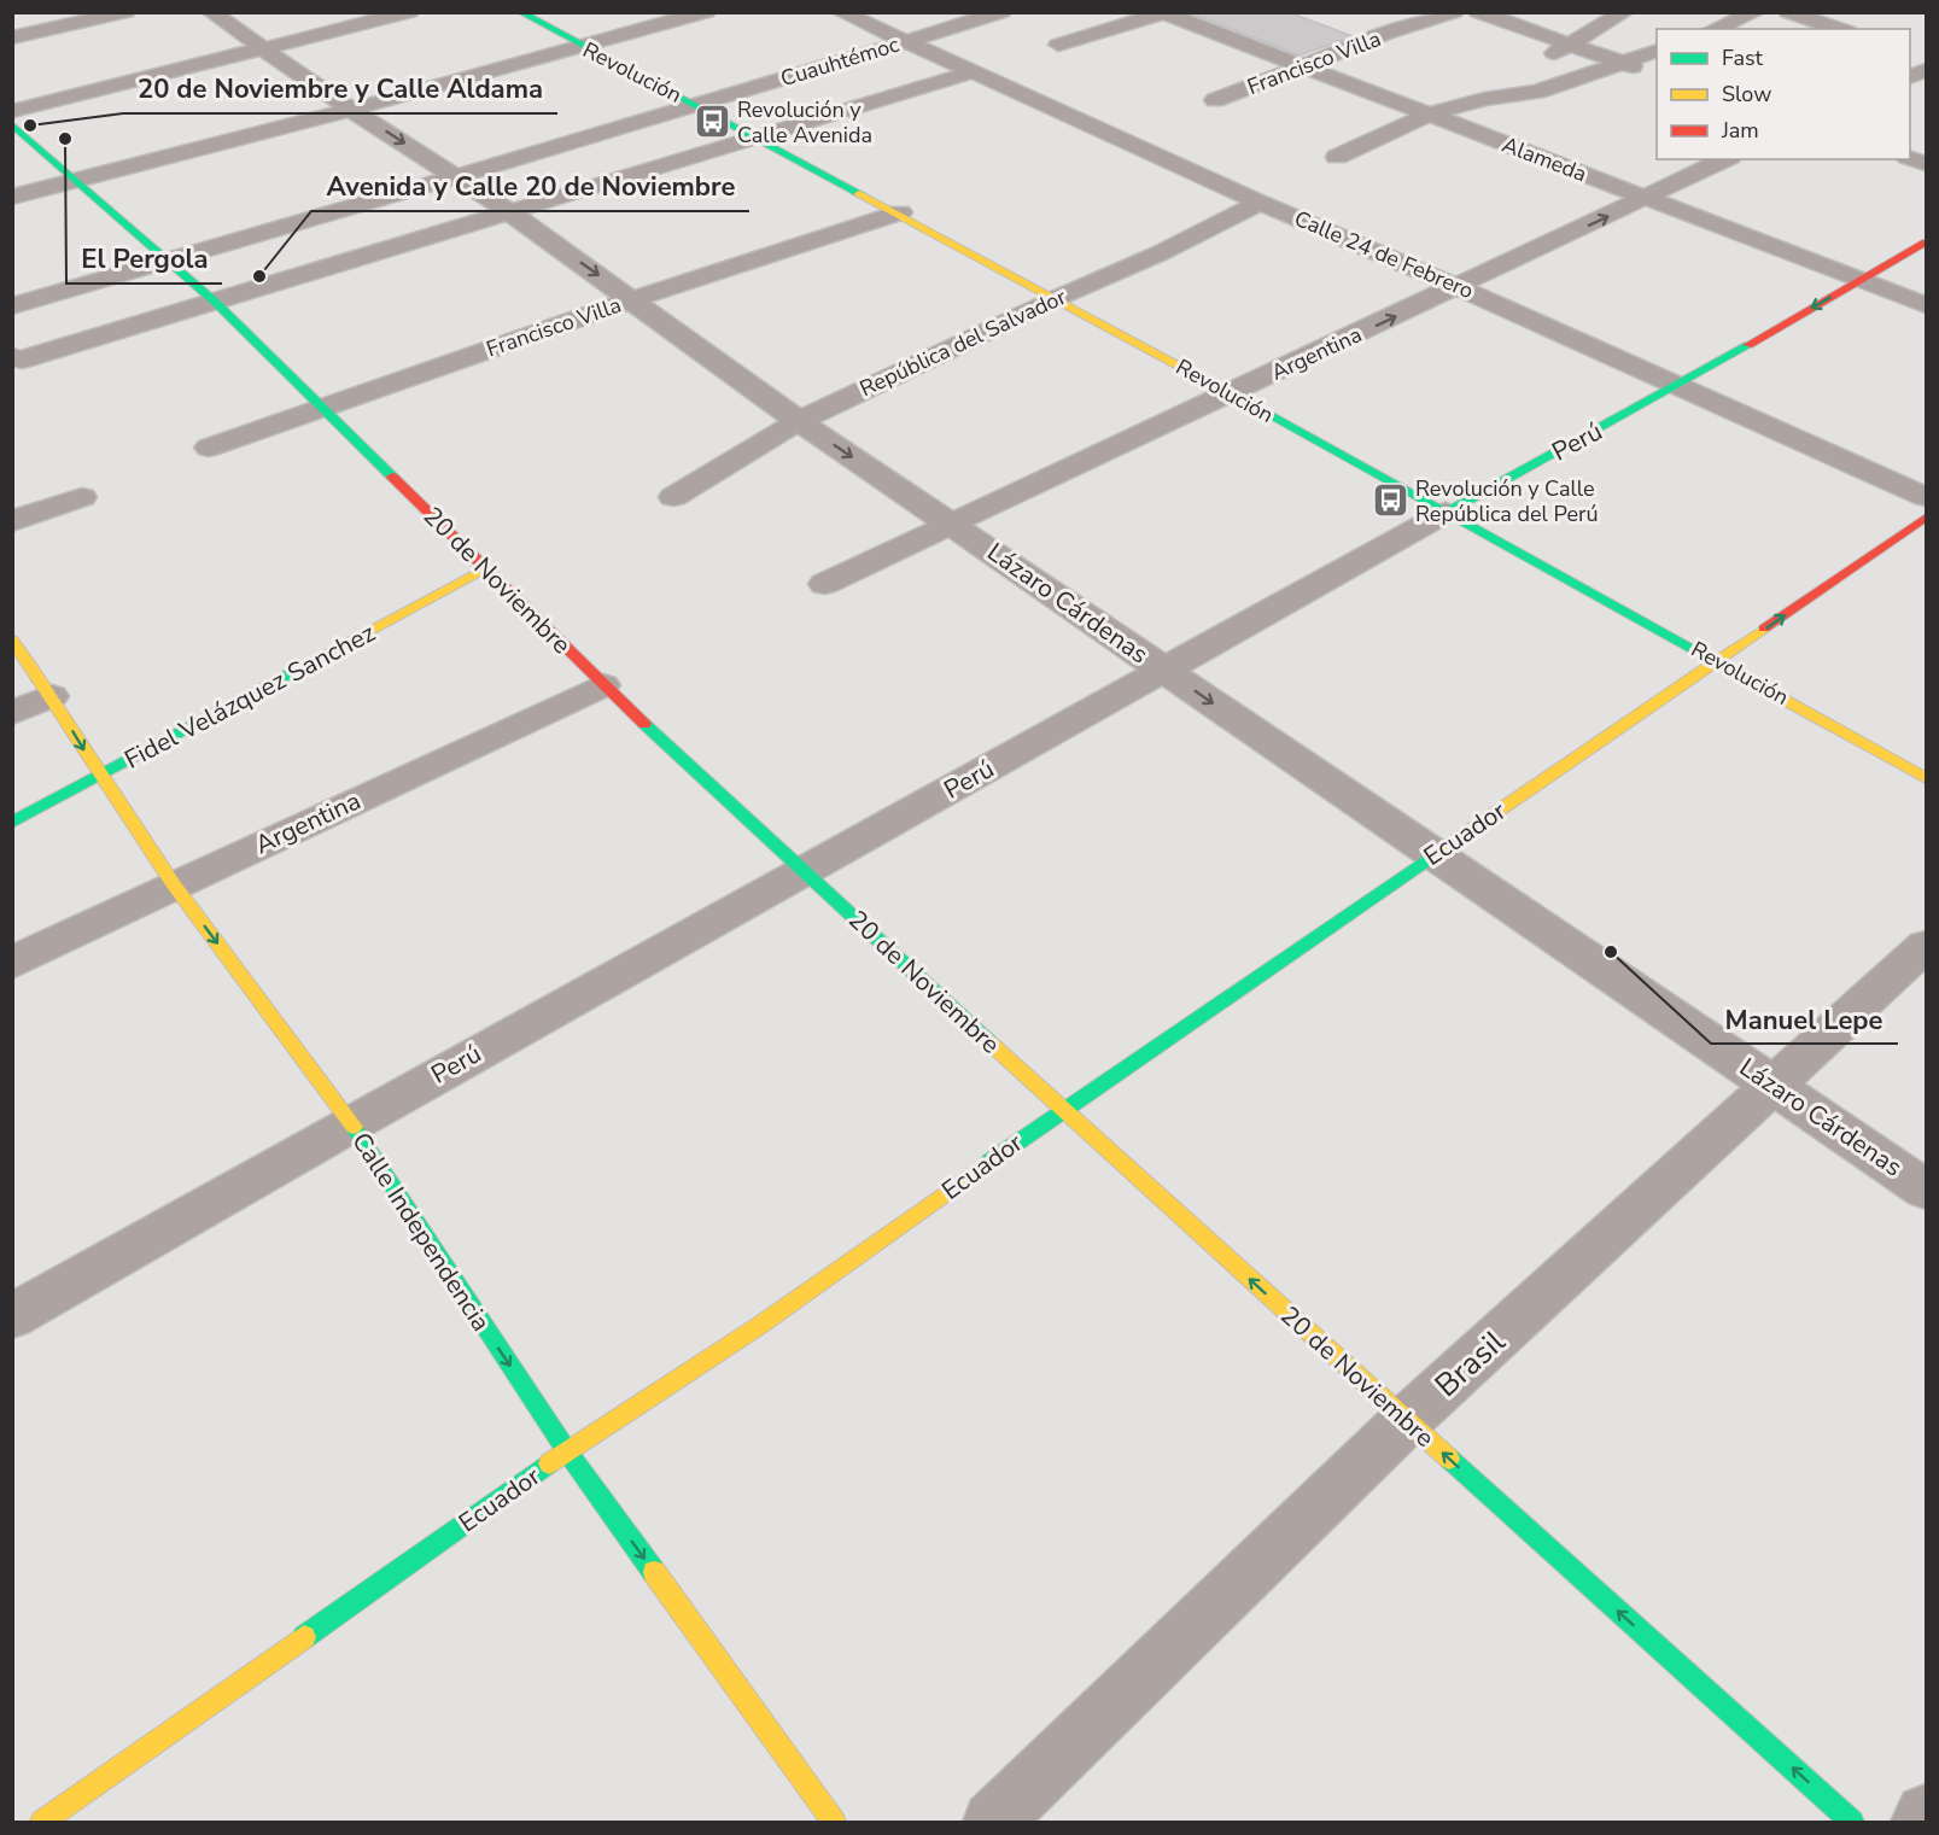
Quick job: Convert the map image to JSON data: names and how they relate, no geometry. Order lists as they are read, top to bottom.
{
  "streets": {
    "street": [
      "Cuauhtémoc",
      "Francisco Villa",
      "Revolución",
      "Alameda",
      "Calle 24 de Febrero",
      "República del Salvador",
      "Argentina",
      "Perú",
      "20 de Noviembre",
      "Lázaro Cárdenas",
      "Fidel Velázquez Sanchez",
      "Ecuador",
      "Calle Independencia",
      "Brasil"
    ]
  },
  "crossings": [
    ["Cuauhtémoc", "Revolución"],
    ["Cuauhtémoc", "Calle 24 de Febrero"],
    ["Cuauhtémoc", "20 de Noviembre"],
    ["Cuauhtémoc", "Lázaro Cárdenas"],
    ["Francisco Villa", "Revolución"],
    ["Francisco Villa", "Alameda"],
    ["Francisco Villa", "20 de Noviembre"],
    ["Francisco Villa", "Lázaro Cárdenas"],
    ["Revolución", "República del Salvador"],
    ["Revolución", "Argentina"],
    ["Revolución", "Perú"],
    ["Revolución", "Ecuador"],
    ["Alameda", "Argentina"],
    ["Alameda", "Perú"],
    ["Calle 24 de Febrero", "República del Salvador"],
    ["Calle 24 de Febrero", "Argentina"],
    ["Calle 24 de Febrero", "Perú"],
    ["República del Salvador", "Lázaro Cárdenas"],
    ["Argentina", "20 de Noviembre"],
    ["Argentina", "Lázaro Cárdenas"],
    ["Argentina", "Calle Independencia"],
    ["Perú", "20 de Noviembre"],
    ["Perú", "Lázaro Cárdenas"],
    ["Perú", "Calle Independencia"],
    ["20 de Noviembre", "Fidel Velázquez Sanchez"],
    ["20 de Noviembre", "Ecuador"],
    ["20 de Noviembre", "Brasil"],
    ["Lázaro Cárdenas", "Ecuador"],
    ["Lázaro Cárdenas", "Brasil"],
    ["Fidel Velázquez Sanchez", "Calle Independencia"],
    ["Ecuador", "Calle Independencia"]
  ],
  "one_way": ["20 de Noviembre", "Lázaro Cárdenas", "Calle Independencia"],
  "places": {
    "bus stop": ["Revolución y Calle Avenida", "Revolución y Calle República del Perú"],
    "other": [
      "20 de Noviembre y Calle Aldama",
      "El Pergola",
      "Avenida y Calle 20 de Noviembre",
      "Manuel Lepe"
    ]
  },
  "legend": ["Fast", "Slow", "Jam"]
}
